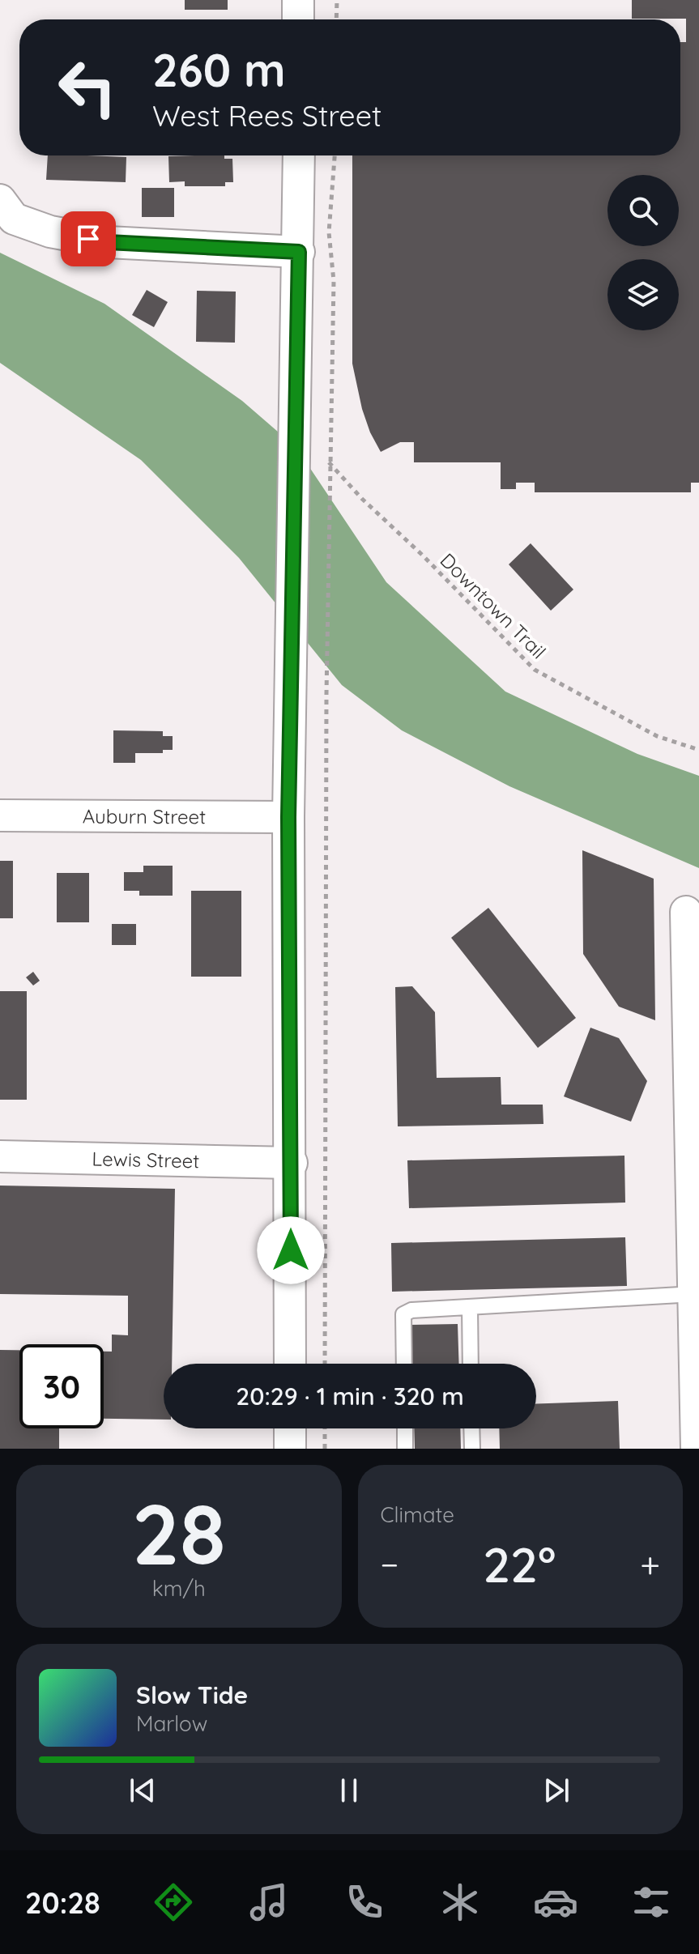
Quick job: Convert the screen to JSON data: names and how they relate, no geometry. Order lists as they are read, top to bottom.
{
  "streets": {
    "street": ["Auburn Street", "Lewis Street"],
    "path": ["Downtown Trail"]
  },
  "page": {
    "turn": ["260 m", "West Rees Street"],
    "limit": "30",
    "trip": "20:29 · 1 min · 320 m",
    "tile": [
      ["28", "km/h"],
      "Climate"
    ],
    "heat": ["−", "22°", "+"],
    "song": ["Slow Tide", "Marlow"],
    "tabs": "20:28"
  }
}
